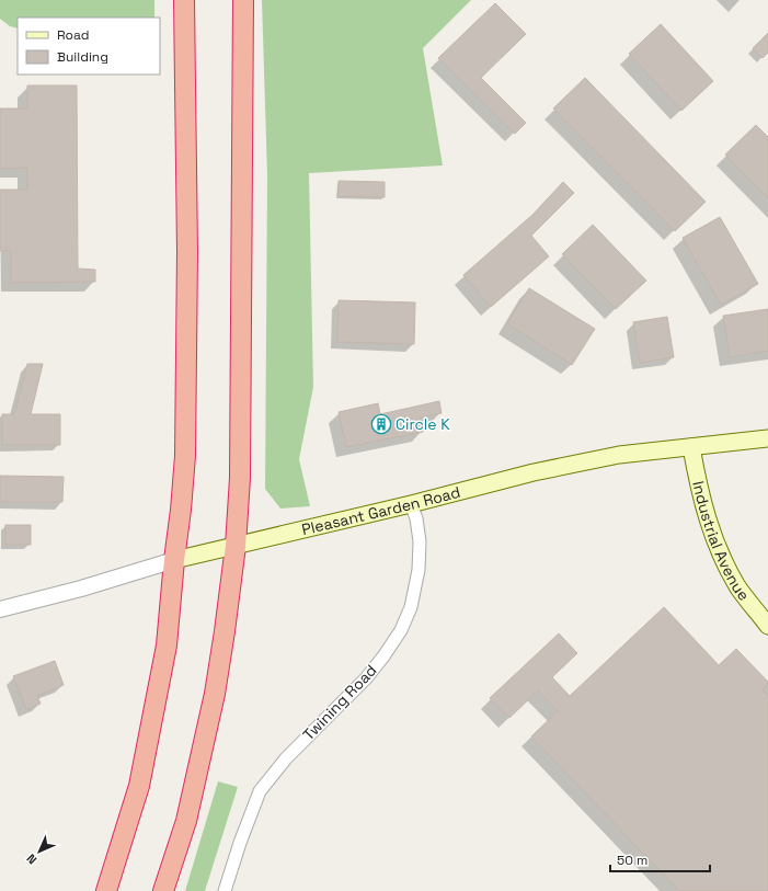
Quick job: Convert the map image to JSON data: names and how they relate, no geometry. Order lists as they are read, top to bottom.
{
  "streets": {
    "main road": ["Pleasant Garden Road", "Industrial Avenue"],
    "street": ["Twining Road"]
  },
  "crossings": [
    ["Pleasant Garden Road", "Industrial Avenue"],
    ["Pleasant Garden Road", "Twining Road"]
  ],
  "places": {
    "building": ["Circle K"]
  },
  "legend": ["Road", "Building"],
  "scale_bar": "50 m",
  "north": "bottom left"
}
